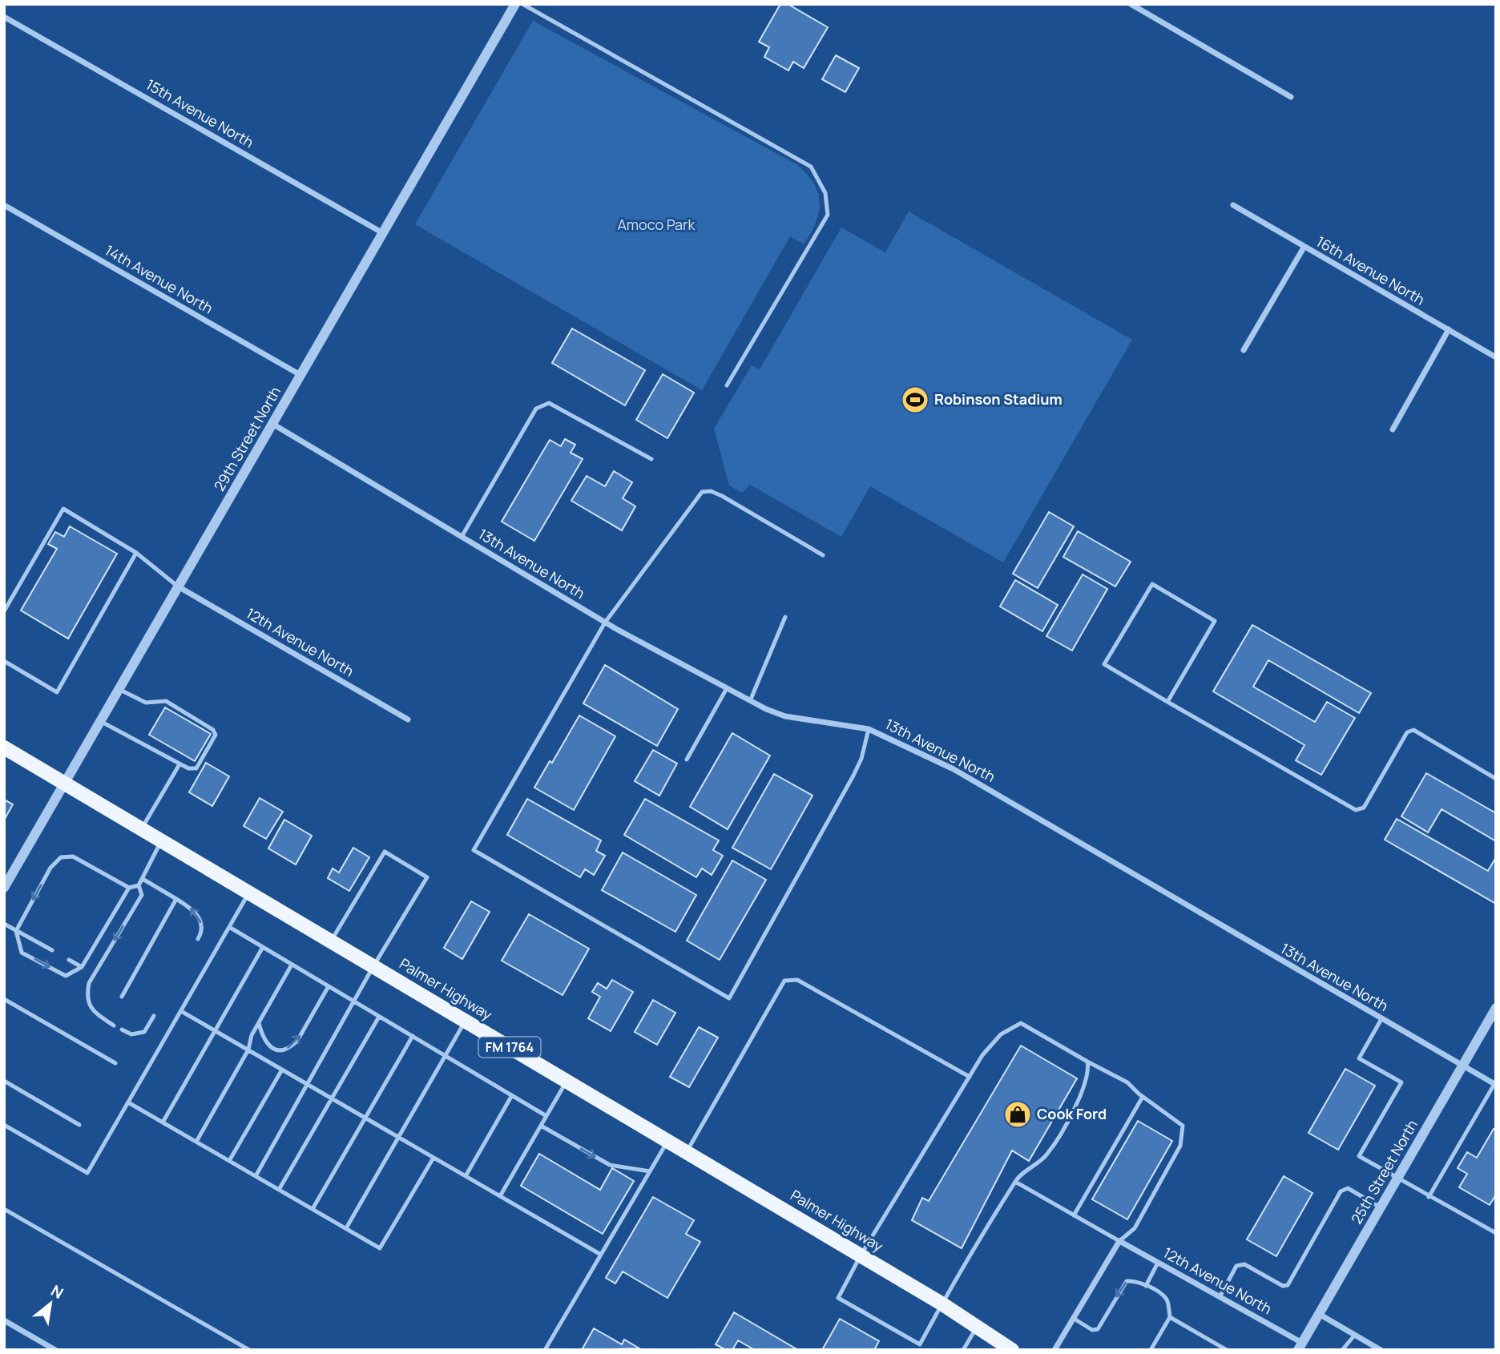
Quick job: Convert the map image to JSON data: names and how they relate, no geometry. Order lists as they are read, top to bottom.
{
  "streets": {
    "main road": ["Palmer Highway", "FM 1764"],
    "street": [
      "15th Avenue North",
      "16th Avenue North",
      "14th Avenue North",
      "29th Street North",
      "13th Avenue North",
      "12th Avenue North",
      "25th Street North"
    ]
  },
  "crossings": [
    ["15th Avenue North", "29th Street North"],
    ["14th Avenue North", "29th Street North"],
    ["29th Street North", "13th Avenue North"],
    ["29th Street North", "12th Avenue North"],
    ["29th Street North", "Palmer Highway"],
    ["13th Avenue North", "25th Street North"],
    ["12th Avenue North", "25th Street North"]
  ],
  "parks": ["Amoco Park"],
  "places": {
    "sports": ["Robinson Stadium"],
    "shop": ["Cook Ford"]
  },
  "north": "top right"
}
